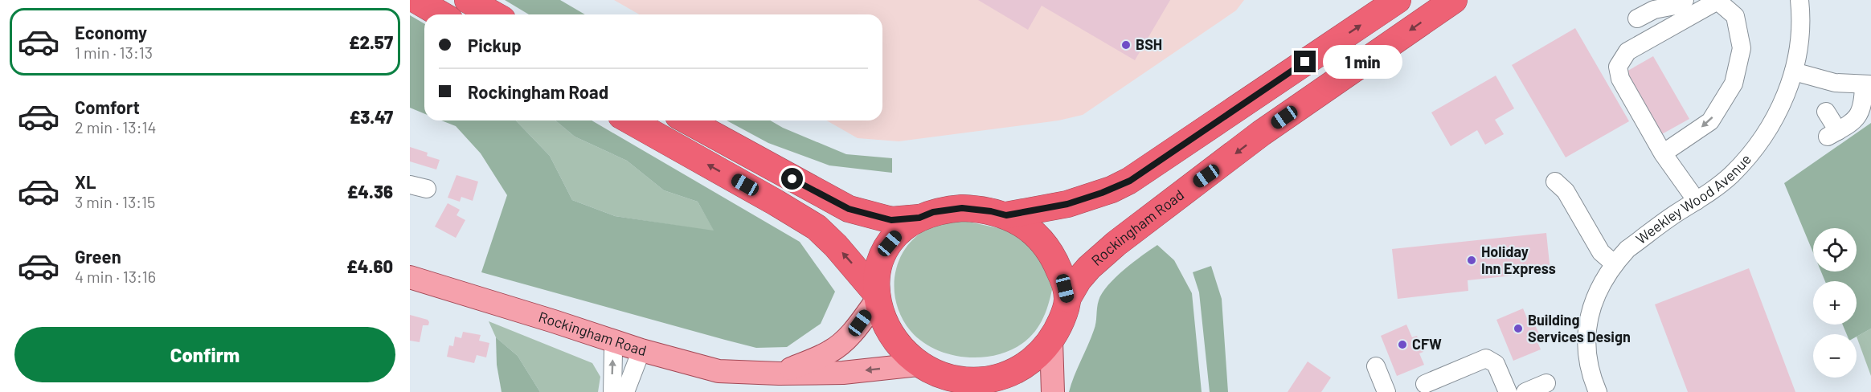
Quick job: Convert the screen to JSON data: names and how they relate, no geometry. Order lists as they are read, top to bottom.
{
  "streets": {
    "highway": ["Rockingham Road"],
    "street": ["Weekley Wood Avenue"]
  },
  "places": [
    "BSH",
    "Holiday Inn Express",
    "Building Services Design",
    "CFW"
  ],
  "page": {
    "list": [
      {
        "name": "Economy",
        "note": "1 min · 13:13",
        "value": "£2.57"
      },
      {
        "name": "Comfort",
        "note": "2 min · 13:14",
        "value": "£3.47"
      },
      {
        "name": "XL",
        "note": "3 min · 13:15",
        "value": "£4.36"
      },
      {
        "name": "Green",
        "note": "4 min · 13:16",
        "value": "£4.60"
      }
    ],
    "banner": ["Pickup", "Rockingham Road"],
    "bubble": "1 min",
    "map_buttons": ["+", "−"],
    "buttons": "Confirm"
  }
}
